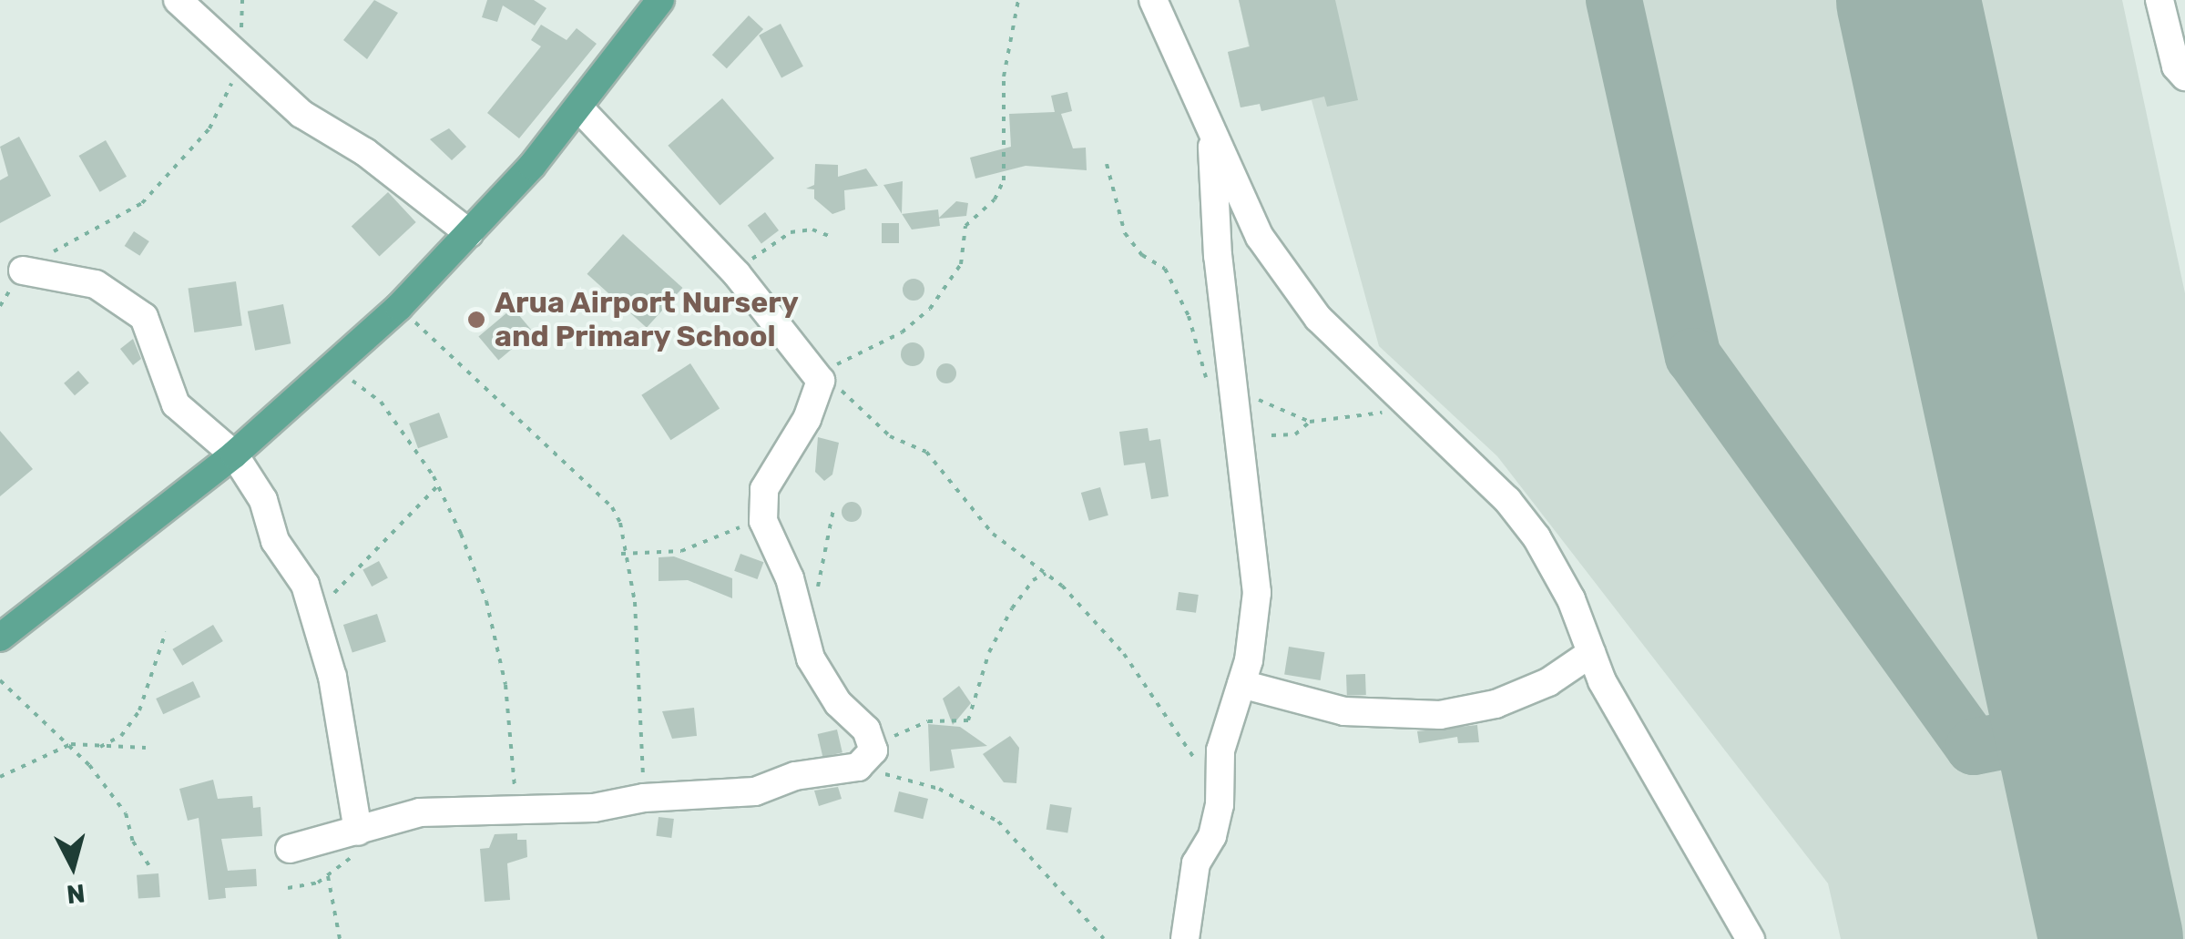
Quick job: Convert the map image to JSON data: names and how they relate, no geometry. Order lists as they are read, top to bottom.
{
  "places": ["Arua Airport Nursery and Primary School"],
  "north": "bottom"
}
